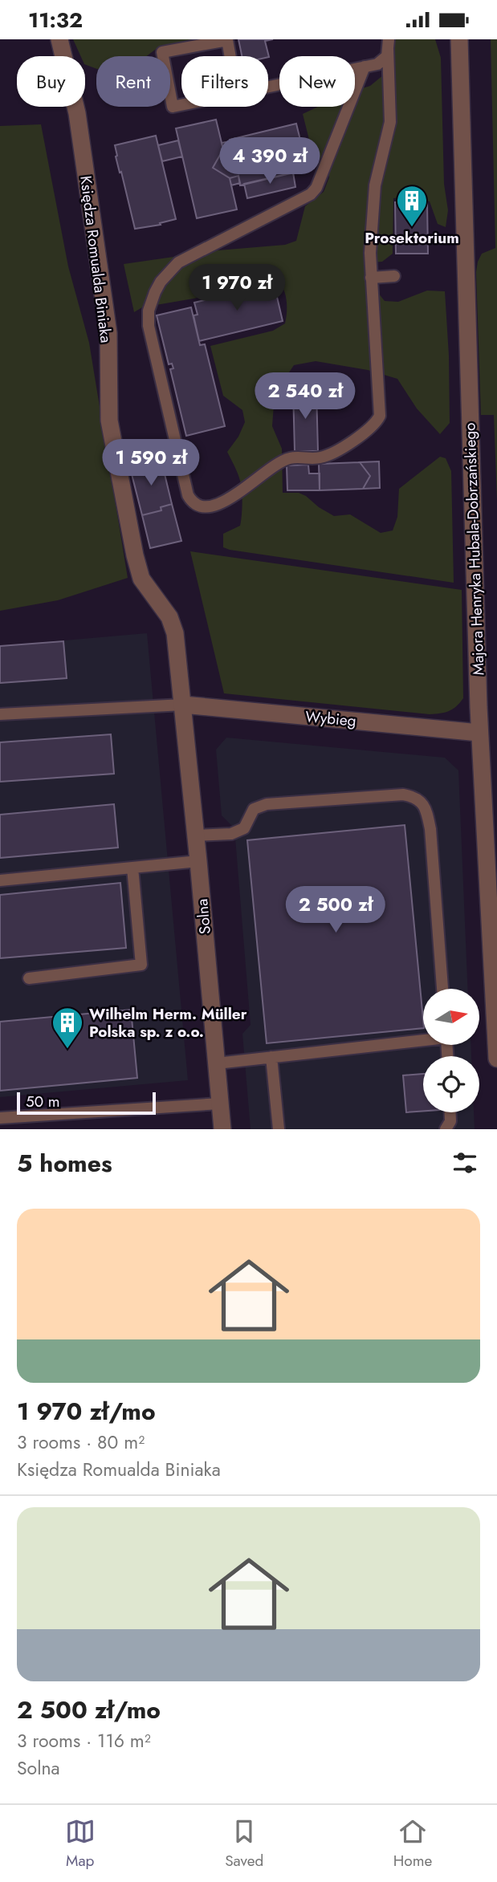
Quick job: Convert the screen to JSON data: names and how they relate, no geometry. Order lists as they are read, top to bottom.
{
  "streets": {
    "street": [
      "Księdza Romualda Biniaka",
      "Majora Henryka Hubala-Dobrzańskiego",
      "Wybieg",
      "Solna"
    ]
  },
  "crossings": [
    ["Księdza Romualda Biniaka", "Wybieg"],
    ["Księdza Romualda Biniaka", "Solna"],
    ["Majora Henryka Hubala-Dobrzańskiego", "Wybieg"],
    ["Wybieg", "Solna"]
  ],
  "places": {
    "building": ["Prosektorium", "Wilhelm Herm. Müller Polska sp. z o.o."]
  },
  "scale_bar": "50 m",
  "north": "right",
  "page": {
    "status": "11:32",
    "chip": [
      "Buy",
      "Rent",
      "Filters",
      "New"
    ],
    "price": [
      "4 390 zł",
      "1 970 zł",
      "2 540 zł",
      "1 590 zł",
      "2 500 zł"
    ],
    "scale": "50 m",
    "heading": "5 homes",
    "list": [
      {
        "name": "1 970 zł/mo",
        "note": "3 rooms · 80 m² · Księdza Romualda Biniaka"
      },
      {
        "name": "2 500 zł/mo",
        "note": "3 rooms · 116 m² · Solna"
      }
    ],
    "tabs": ["Map", "Saved", "Home"]
  }
}
